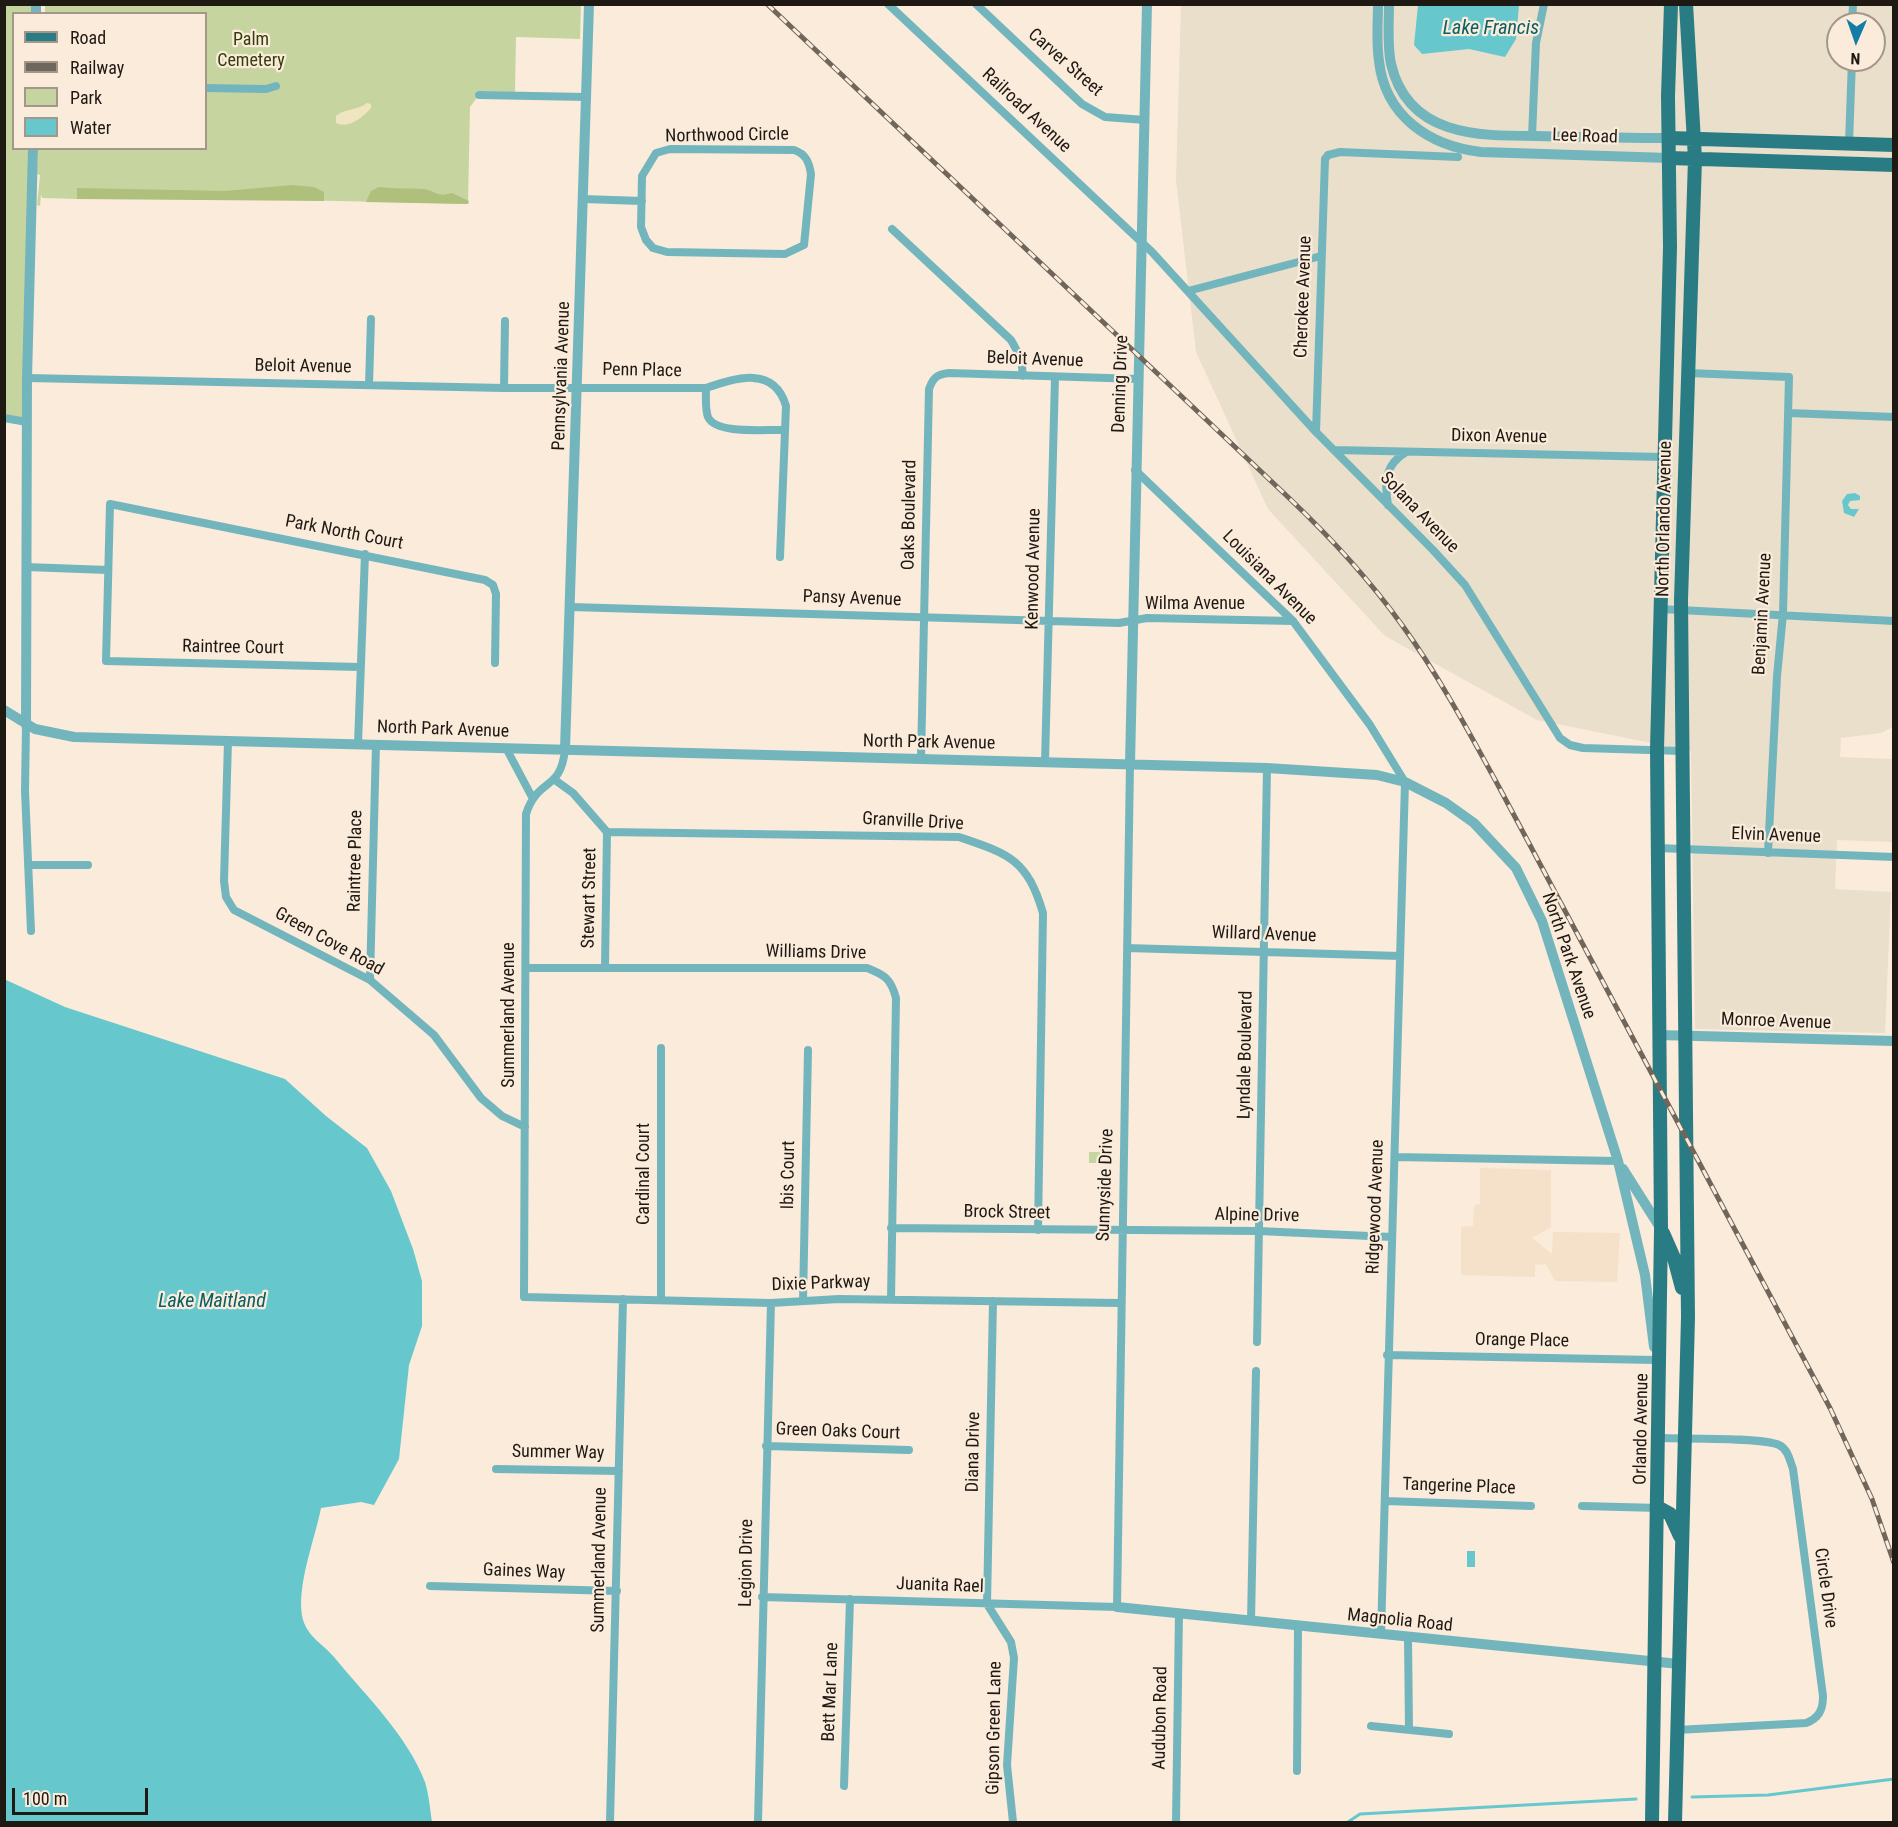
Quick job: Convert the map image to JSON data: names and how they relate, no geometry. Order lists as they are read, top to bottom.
{
  "streets": {
    "main road": ["Lee Road", "North Orlando Avenue", "Orlando Avenue"],
    "street": [
      "Carver Street",
      "Railroad Avenue",
      "Northwood Circle",
      "Cherokee Avenue",
      "Beloit Avenue",
      "Penn Place",
      "Pennsylvania Avenue",
      "Denning Drive",
      "Dixon Avenue",
      "Solana Avenue",
      "Oaks Boulevard",
      "Park North Court",
      "Kenwood Avenue",
      "Louisiana Avenue",
      "Pansy Avenue",
      "Wilma Avenue",
      "Benjamin Avenue",
      "Raintree Court",
      "North Park Avenue",
      "Granville Drive",
      "Elvin Avenue",
      "Raintree Place",
      "Stewart Street",
      "Willard Avenue",
      "Green Cove Road",
      "Williams Drive",
      "Summerland Avenue",
      "Monroe Avenue",
      "Lyndale Boulevard",
      "Cardinal Court",
      "Ibis Court",
      "Sunnyside Drive",
      "Ridgewood Avenue",
      "Brock Street",
      "Alpine Drive",
      "Dixie Parkway",
      "Orange Place",
      "Green Oaks Court",
      "Diana Drive",
      "Summer Way",
      "Tangerine Place",
      "Legion Drive",
      "Gaines Way",
      "Juanita Rael",
      "Circle Drive",
      "Magnolia Road",
      "Bett Mar Lane",
      "Audubon Road",
      "Gipson Green Lane"
    ]
  },
  "crossings": [
    ["Carver Street", "Denning Drive"],
    ["Railroad Avenue", "Denning Drive"],
    ["Railroad Avenue", "Solana Avenue"],
    ["Lee Road", "North Orlando Avenue"],
    ["Cherokee Avenue", "Solana Avenue"],
    ["Beloit Avenue", "Penn Place"],
    ["Beloit Avenue", "Pennsylvania Avenue"],
    ["Beloit Avenue", "Denning Drive"],
    ["Beloit Avenue", "Oaks Boulevard"],
    ["Beloit Avenue", "Kenwood Avenue"],
    ["Penn Place", "Pennsylvania Avenue"],
    ["Pennsylvania Avenue", "Pansy Avenue"],
    ["Pennsylvania Avenue", "North Park Avenue"],
    ["Denning Drive", "Solana Avenue"],
    ["Denning Drive", "Louisiana Avenue"],
    ["Denning Drive", "Pansy Avenue"],
    ["Denning Drive", "Wilma Avenue"],
    ["Denning Drive", "North Park Avenue"],
    ["Denning Drive", "Sunnyside Drive"],
    ["Dixon Avenue", "Solana Avenue"],
    ["Dixon Avenue", "North Orlando Avenue"],
    ["Solana Avenue", "North Orlando Avenue"],
    ["Oaks Boulevard", "Pansy Avenue"],
    ["Oaks Boulevard", "North Park Avenue"],
    ["North Orlando Avenue", "Benjamin Avenue"],
    ["North Orlando Avenue", "Elvin Avenue"],
    ["North Orlando Avenue", "Monroe Avenue"],
    ["North Orlando Avenue", "Orlando Avenue"],
    ["Park North Court", "Raintree Court"],
    ["Kenwood Avenue", "Pansy Avenue"],
    ["Kenwood Avenue", "North Park Avenue"],
    ["Louisiana Avenue", "Wilma Avenue"],
    ["Louisiana Avenue", "North Park Avenue"],
    ["Louisiana Avenue", "Ridgewood Avenue"],
    ["Pansy Avenue", "Wilma Avenue"],
    ["Benjamin Avenue", "Elvin Avenue"],
    ["North Park Avenue", "Raintree Place"],
    ["North Park Avenue", "Green Cove Road"],
    ["North Park Avenue", "Lyndale Boulevard"],
    ["North Park Avenue", "Sunnyside Drive"],
    ["North Park Avenue", "Ridgewood Avenue"],
    ["North Park Avenue", "Orange Place"],
    ["North Park Avenue", "Orlando Avenue"],
    ["Granville Drive", "Stewart Street"],
    ["Granville Drive", "Brock Street"],
    ["Raintree Place", "Green Cove Road"],
    ["Stewart Street", "Williams Drive"],
    ["Willard Avenue", "Lyndale Boulevard"],
    ["Willard Avenue", "Sunnyside Drive"],
    ["Willard Avenue", "Ridgewood Avenue"],
    ["Green Cove Road", "Summerland Avenue"],
    ["Williams Drive", "Summerland Avenue"],
    ["Williams Drive", "Brock Street"],
    ["Williams Drive", "Dixie Parkway"],
    ["Summerland Avenue", "Dixie Parkway"],
    ["Summerland Avenue", "Summer Way"],
    ["Summerland Avenue", "Gaines Way"],
    ["Monroe Avenue", "Orlando Avenue"],
    ["Lyndale Boulevard", "Alpine Drive"],
    ["Cardinal Court", "Dixie Parkway"],
    ["Ibis Court", "Dixie Parkway"],
    ["Sunnyside Drive", "Brock Street"],
    ["Sunnyside Drive", "Alpine Drive"],
    ["Sunnyside Drive", "Dixie Parkway"],
    ["Sunnyside Drive", "Juanita Rael"],
    ["Sunnyside Drive", "Magnolia Road"],
    ["Ridgewood Avenue", "Alpine Drive"],
    ["Ridgewood Avenue", "Orange Place"],
    ["Ridgewood Avenue", "Tangerine Place"],
    ["Ridgewood Avenue", "Magnolia Road"],
    ["Brock Street", "Alpine Drive"],
    ["Dixie Parkway", "Diana Drive"],
    ["Dixie Parkway", "Legion Drive"],
    ["Orlando Avenue", "Circle Drive"],
    ["Orlando Avenue", "Magnolia Road"],
    ["Green Oaks Court", "Legion Drive"],
    ["Diana Drive", "Juanita Rael"],
    ["Diana Drive", "Gipson Green Lane"],
    ["Legion Drive", "Juanita Rael"],
    ["Juanita Rael", "Magnolia Road"],
    ["Juanita Rael", "Bett Mar Lane"],
    ["Juanita Rael", "Gipson Green Lane"],
    ["Magnolia Road", "Audubon Road"]
  ],
  "water": ["Lake Francis", "Lake Maitland"],
  "parks": ["Palm Cemetery"],
  "legend": [
    "Road",
    "Railway",
    "Park",
    "Water"
  ],
  "scale_bar": "100 m",
  "north": "bottom"
}
